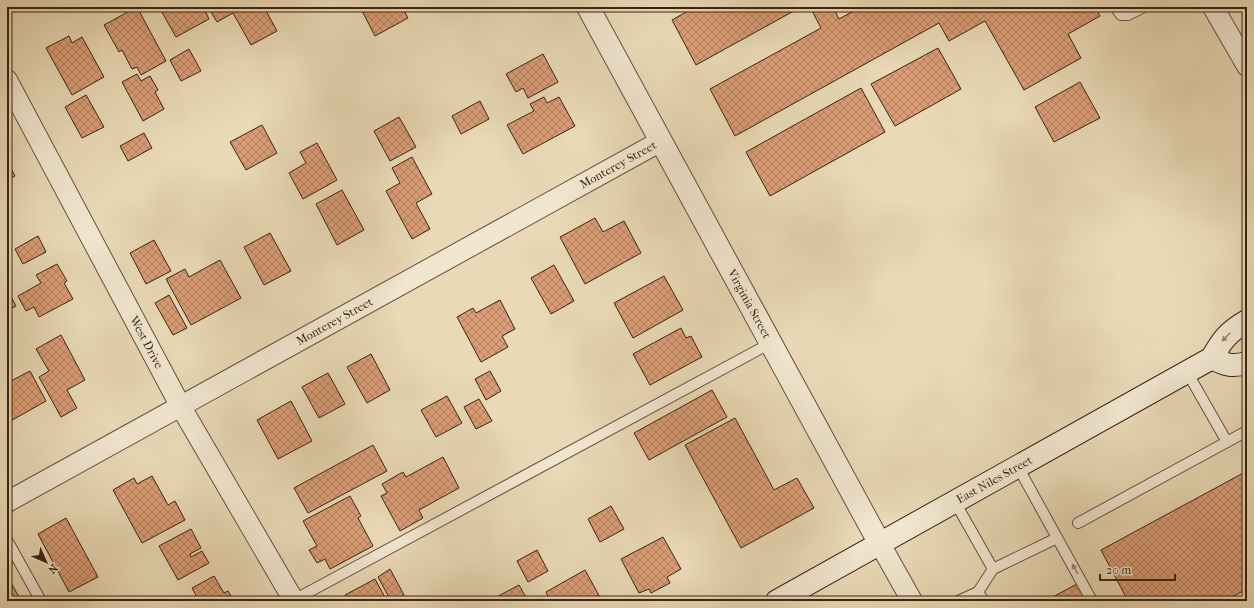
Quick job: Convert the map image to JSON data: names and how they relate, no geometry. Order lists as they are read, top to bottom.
{
  "streets": {
    "street": [
      "Monterey Street",
      "Virginia Street",
      "West Drive",
      "East Niles Street"
    ]
  },
  "crossings": [
    ["Monterey Street", "Virginia Street"],
    ["Monterey Street", "West Drive"],
    ["Virginia Street", "East Niles Street"]
  ],
  "scale_bar": "20 m",
  "north": "bottom right"
}
